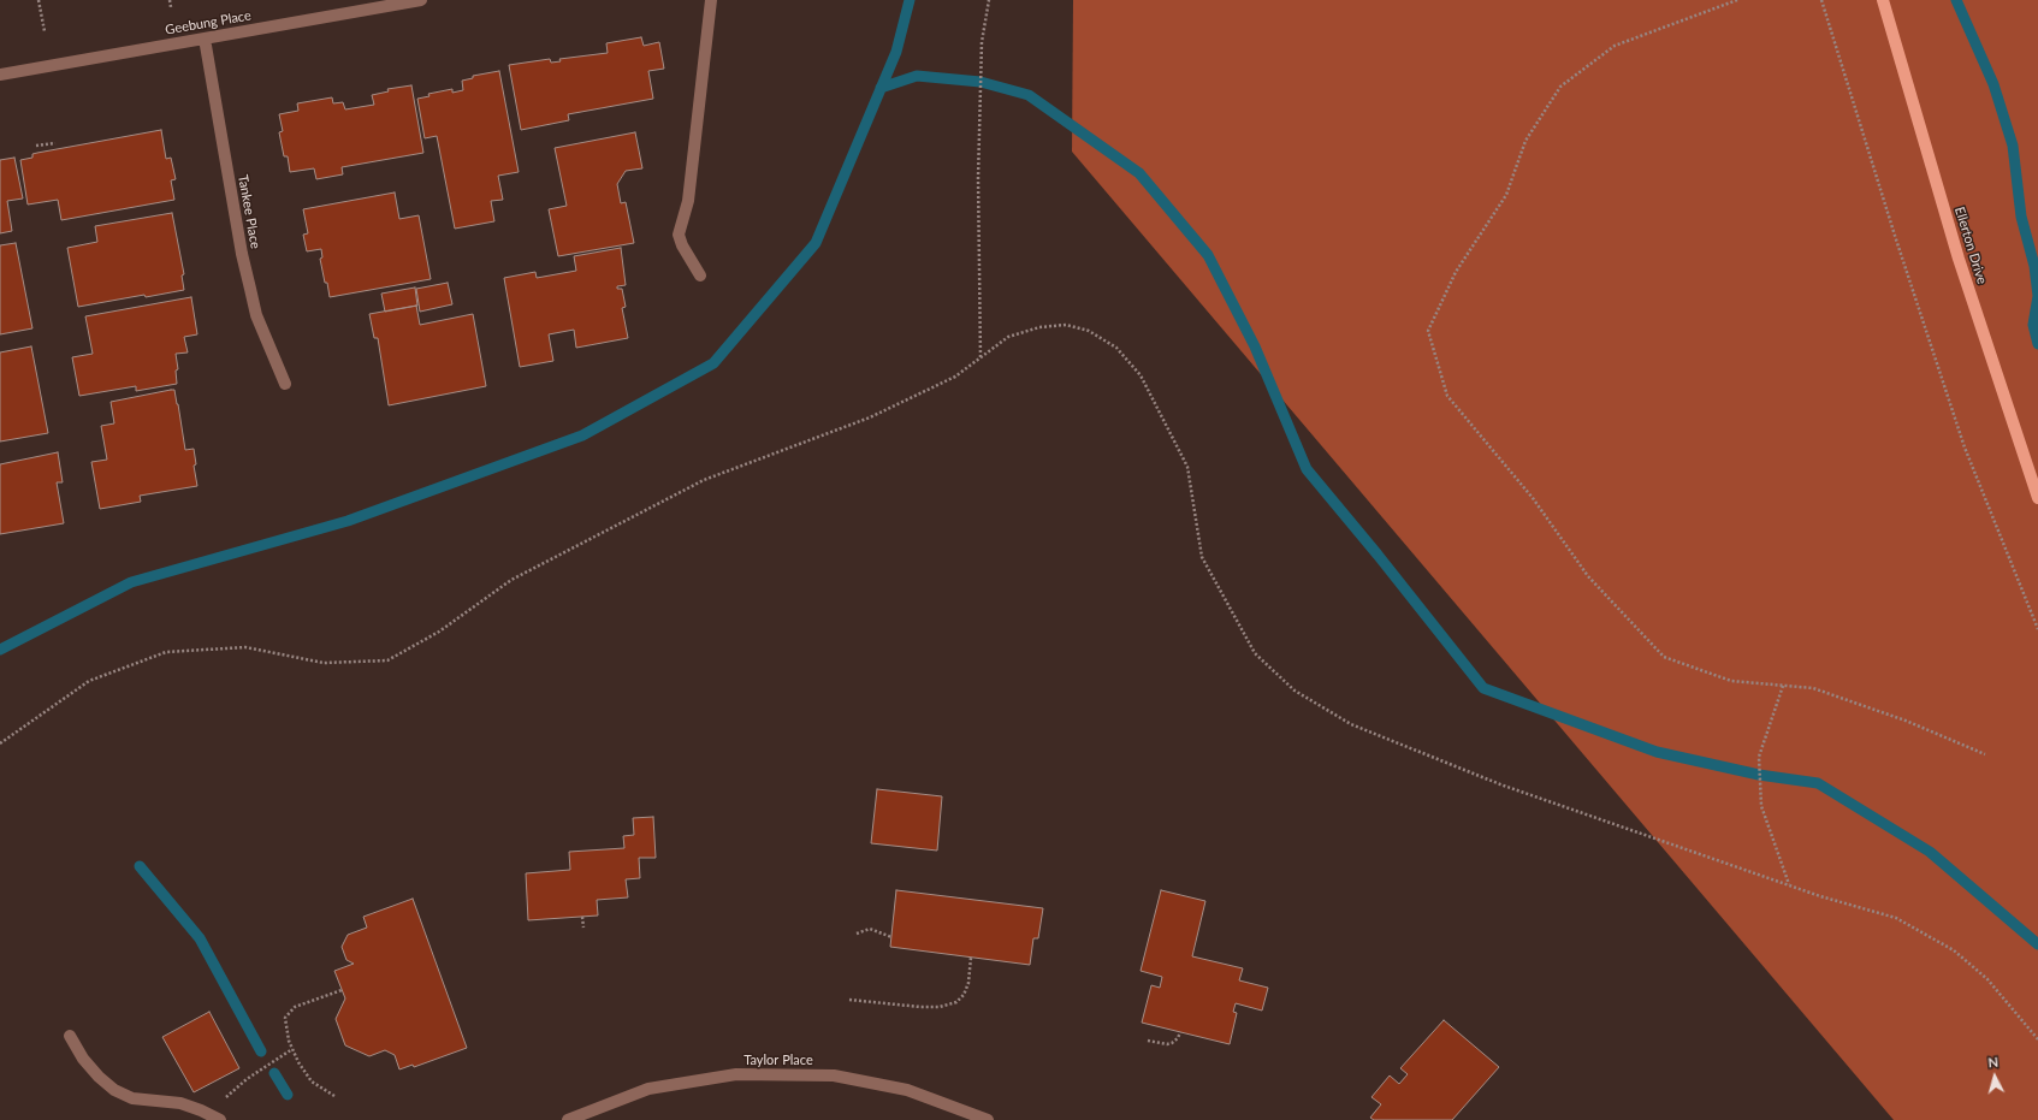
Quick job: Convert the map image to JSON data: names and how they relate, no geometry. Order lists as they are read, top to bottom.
{
  "streets": {
    "main road": ["Ellerton Drive"],
    "street": ["Geebung Place", "Tankee Place", "Taylor Place"]
  },
  "crossings": [
    ["Geebung Place", "Tankee Place"]
  ],
  "north": "top"
}
